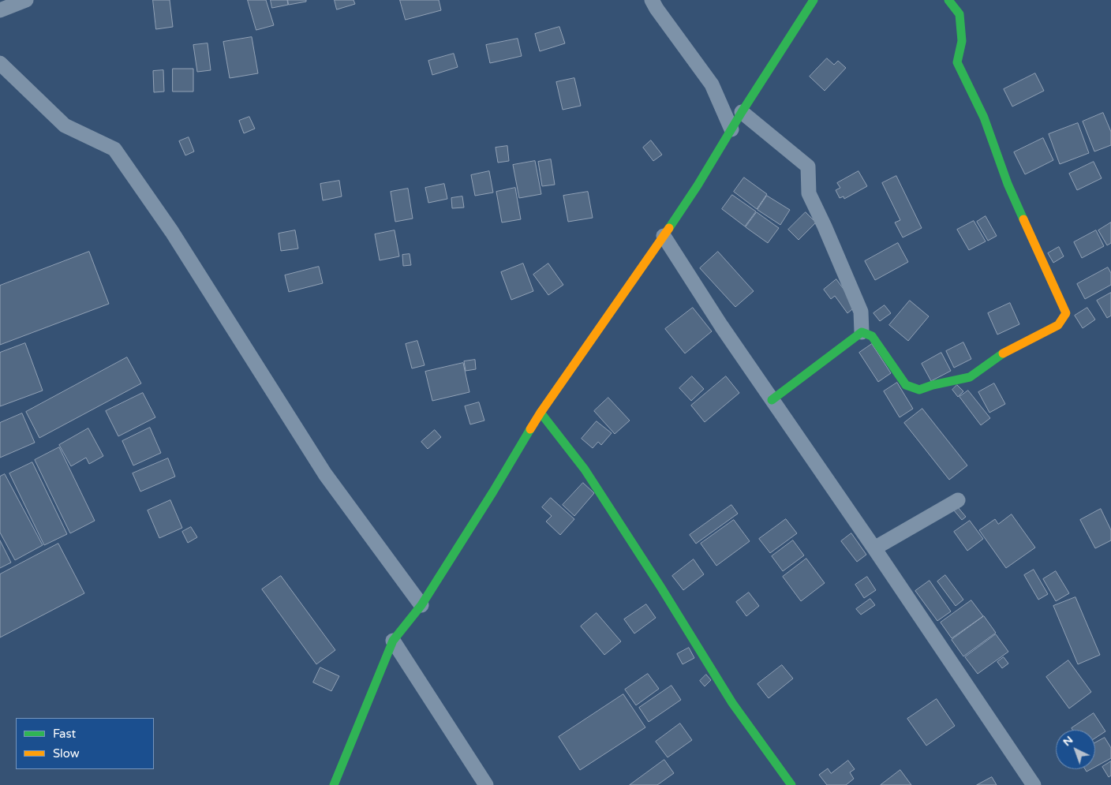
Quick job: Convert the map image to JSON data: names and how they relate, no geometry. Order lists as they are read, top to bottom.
{
  "legend": ["Fast", "Slow"],
  "north": "top left"
}
